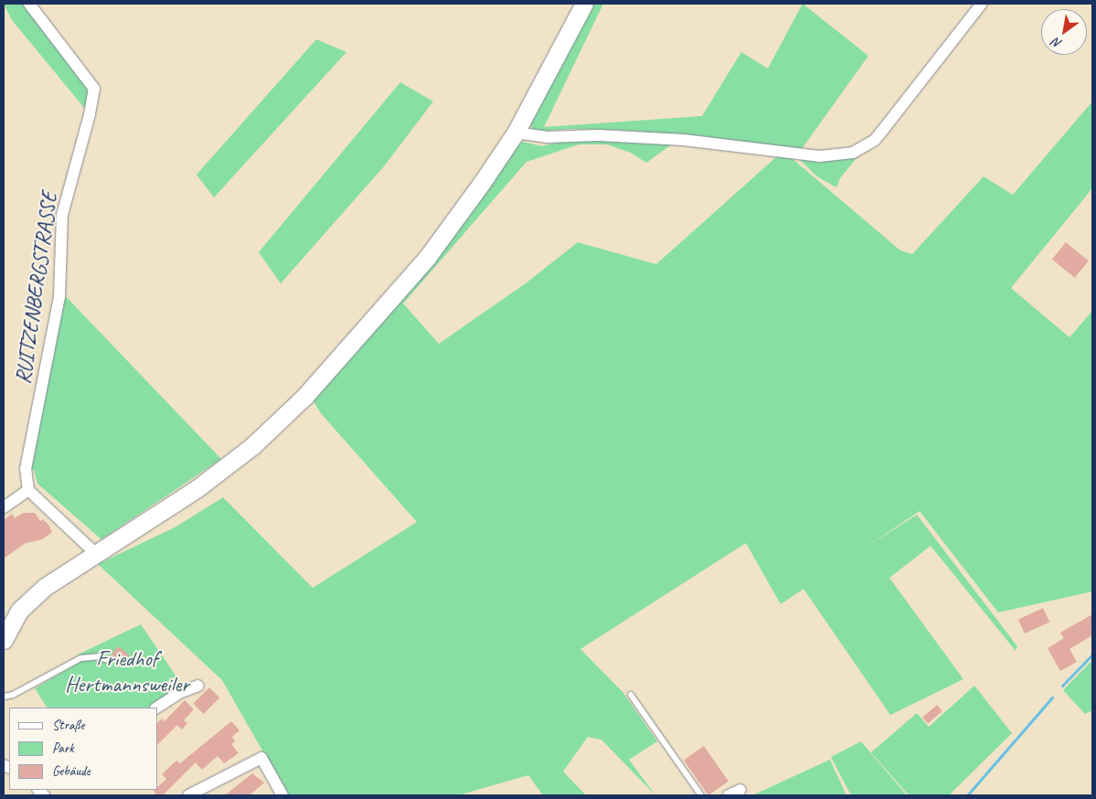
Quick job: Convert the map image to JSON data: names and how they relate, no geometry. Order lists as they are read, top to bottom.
{
  "streets": {
    "street": ["RUITZENBERGSTRASSE"]
  },
  "parks": ["Friedhof Hertmannsweiler"],
  "legend": ["Straße", "Park", "Gebäude"],
  "north": "bottom left"
}
